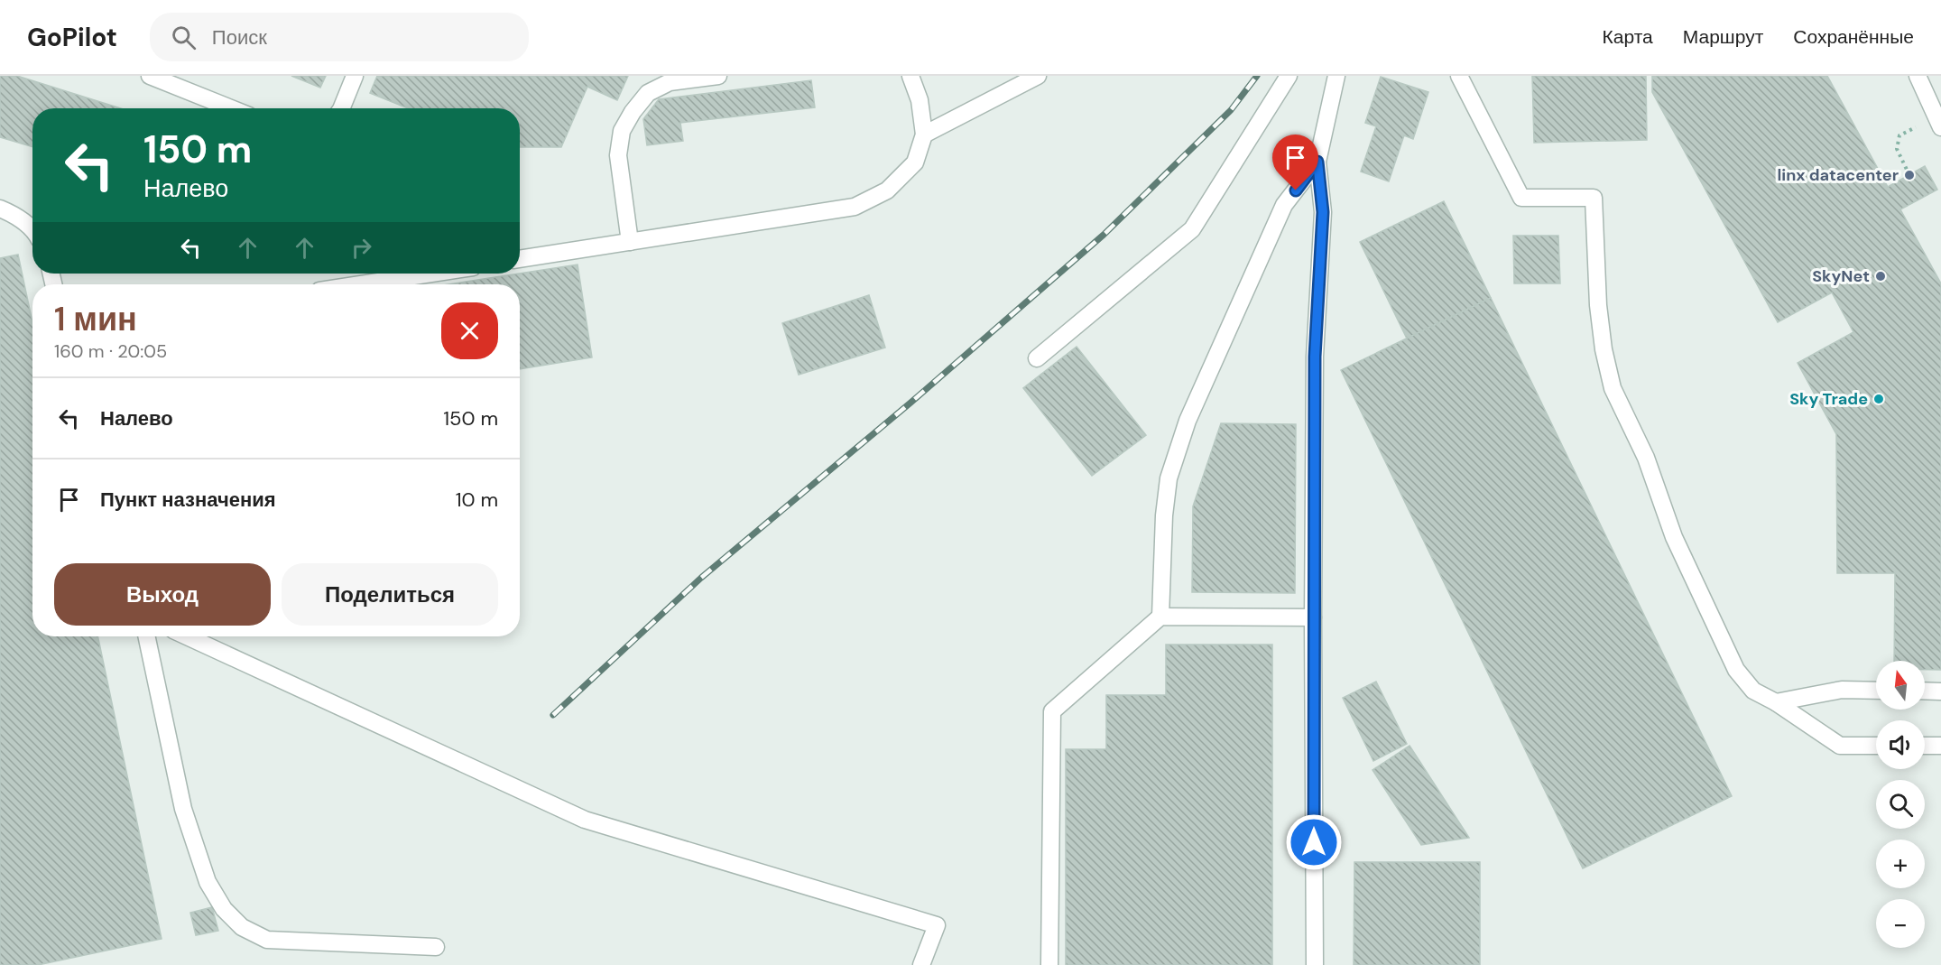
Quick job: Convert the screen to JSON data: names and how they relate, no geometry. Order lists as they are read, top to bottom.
{
  "places": ["linx datacenter", "SkyNet", "Sky Trade"],
  "north": "top",
  "page": {
    "header": "GoPilot",
    "search": "Поиск",
    "nav": ["Карта", "Маршрут", "Сохранённые"],
    "turn": ["150 m", "Налево"],
    "heading": ["1 мин", "160 m · 20:05"],
    "list": [
      {
        "name": "Налево",
        "value": "150 m"
      },
      {
        "name": "Пункт назначения",
        "value": "10 m"
      }
    ],
    "buttons": ["Выход", "Поделиться"],
    "map_buttons": ["+", "−"]
  }
}
